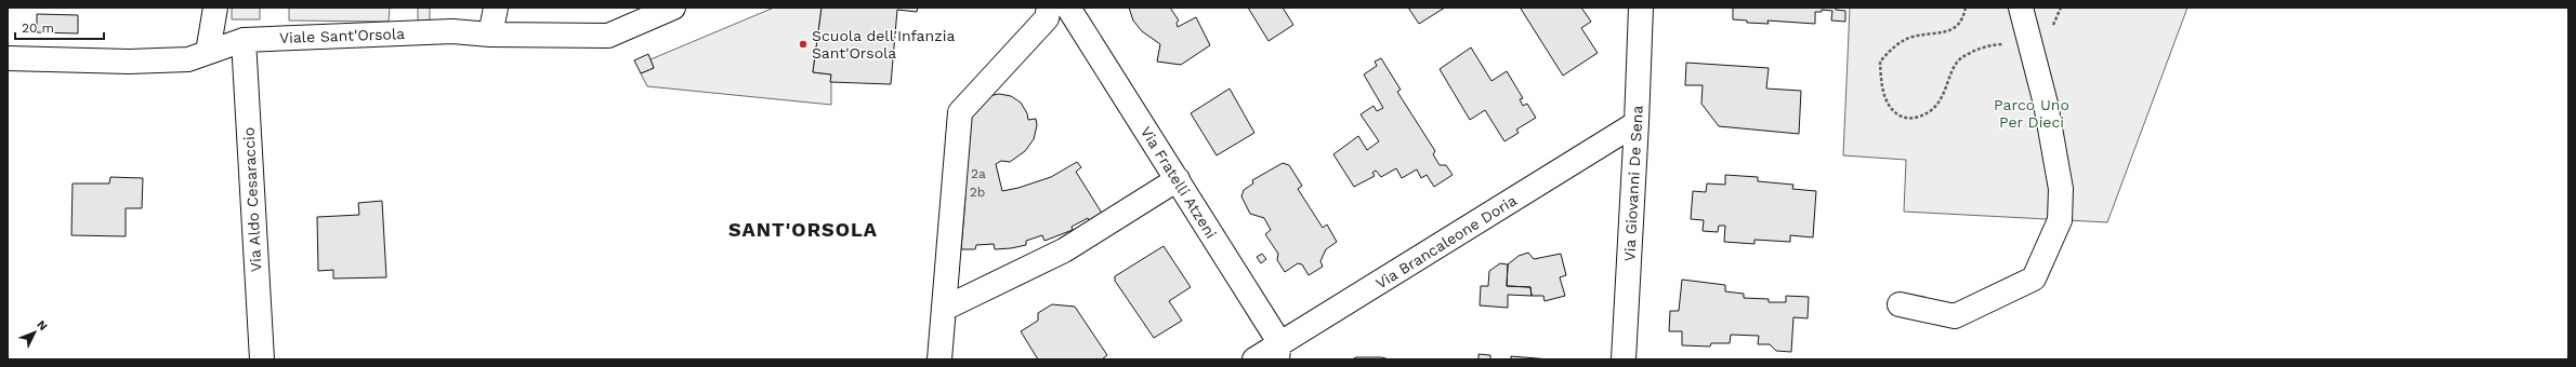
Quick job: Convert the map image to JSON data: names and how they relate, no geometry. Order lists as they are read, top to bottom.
{
  "streets": {
    "street": [
      "Viale Sant'Orsola",
      "Via Fratelli Atzeni",
      "Via Giovanni De Sena",
      "Via Aldo Cesaraccio",
      "Via Brancaleone Doria"
    ]
  },
  "crossings": [
    ["Viale Sant'Orsola", "Via Aldo Cesaraccio"],
    ["Via Fratelli Atzeni", "Via Brancaleone Doria"],
    ["Via Giovanni De Sena", "Via Brancaleone Doria"]
  ],
  "districts": ["SANT'ORSOLA"],
  "parks": ["Parco Uno Per Dieci"],
  "places": ["Scuola dell'Infanzia Sant'Orsola"],
  "house_numbers": ["2a", "2b"],
  "scale_bar": "20 m",
  "north": "top right"
}
